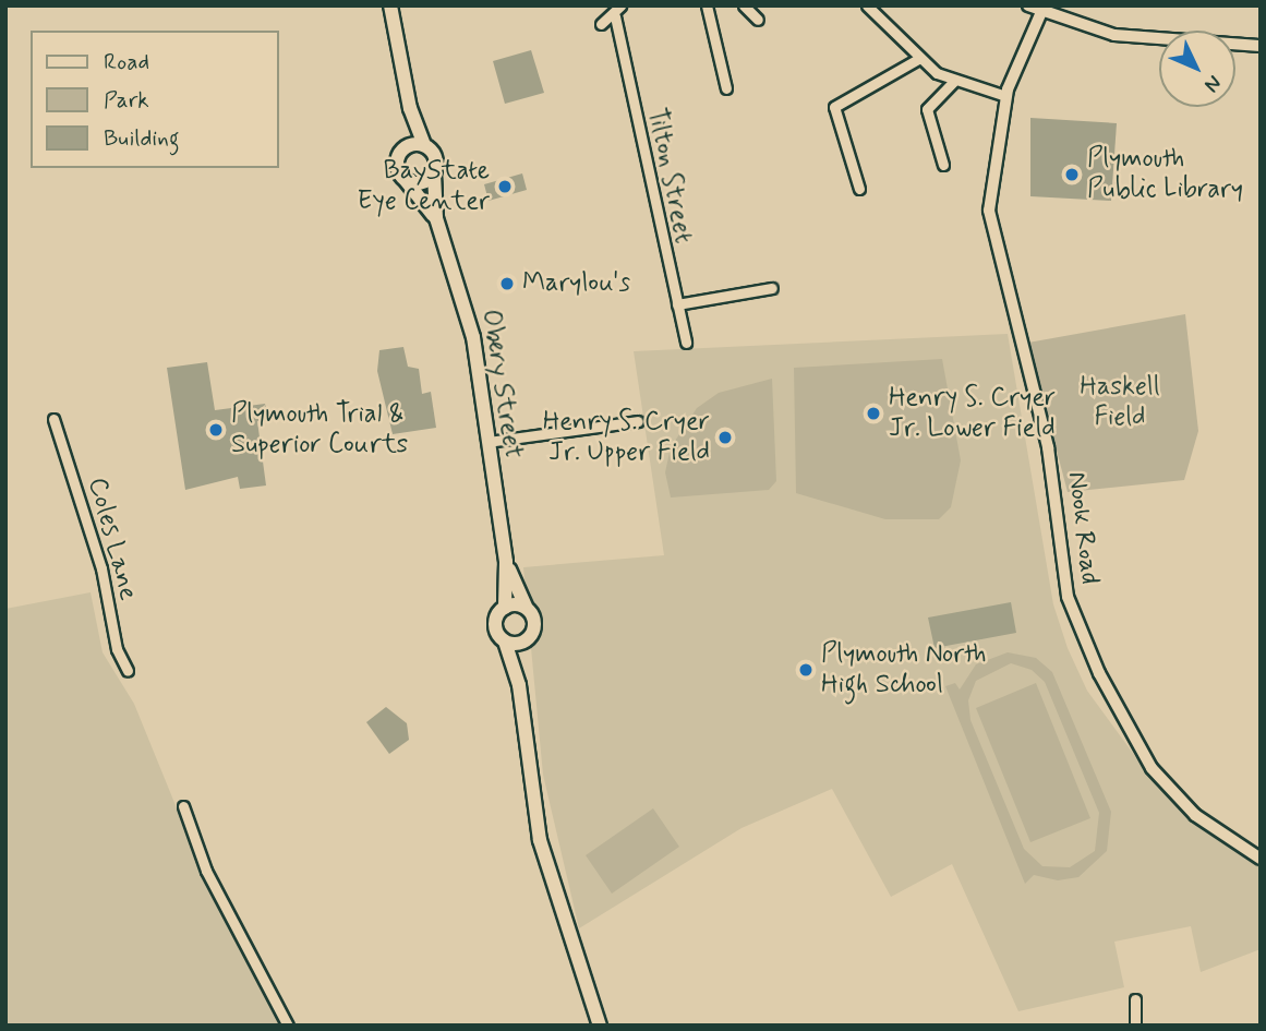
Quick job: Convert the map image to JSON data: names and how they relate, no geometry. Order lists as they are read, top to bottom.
{
  "streets": {
    "main road": ["Obery Street"],
    "street": ["Tilton Street", "Nook Road", "Coles Lane"]
  },
  "parks": ["Haskell Field"],
  "places": [
    "Plymouth Public Library",
    "BayState Eye Center",
    "Marylou's",
    "Henry S. Cryer Jr. Lower Field",
    "Plymouth Trial & Superior Courts",
    "Henry S. Cryer Jr. Upper Field",
    "Plymouth North High School"
  ],
  "legend": ["Road", "Park", "Building"],
  "north": "bottom right"
}
